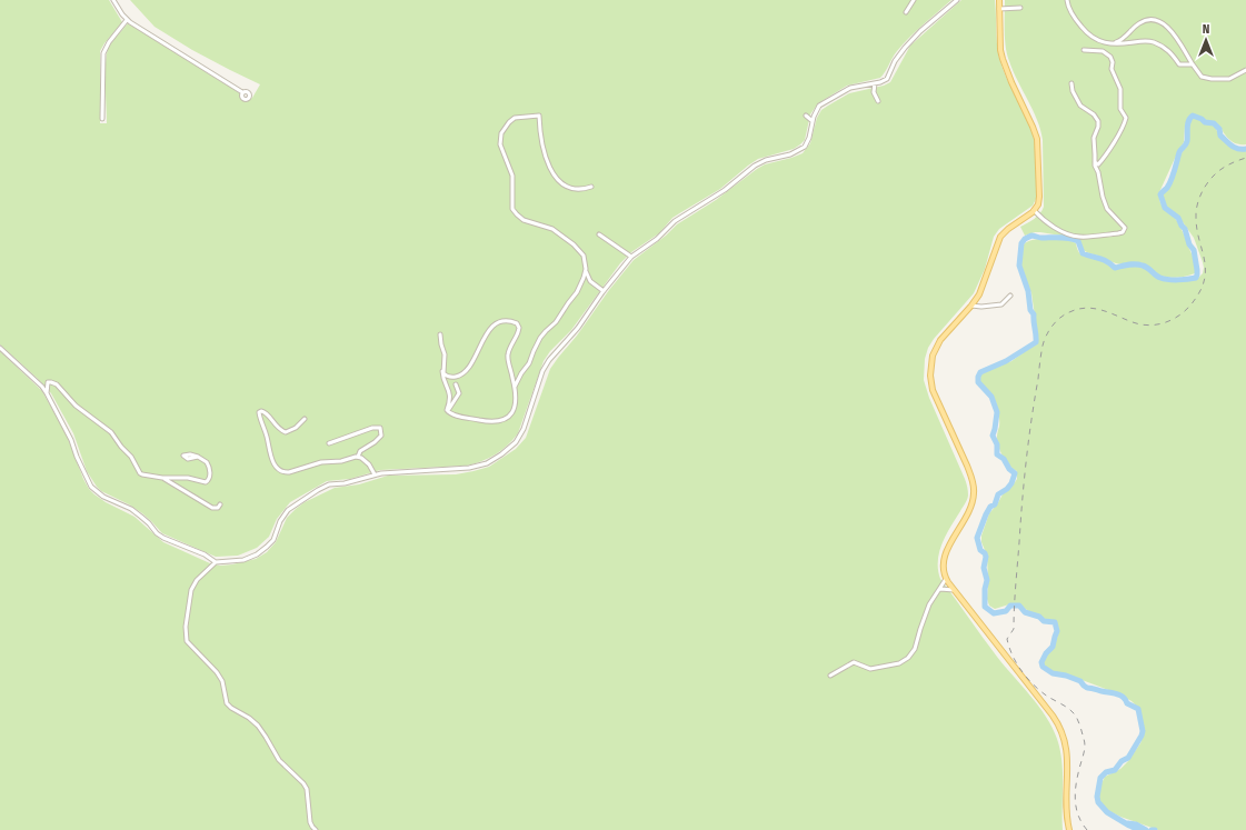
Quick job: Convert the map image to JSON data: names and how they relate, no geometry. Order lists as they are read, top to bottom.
{
  "north": "top"
}
